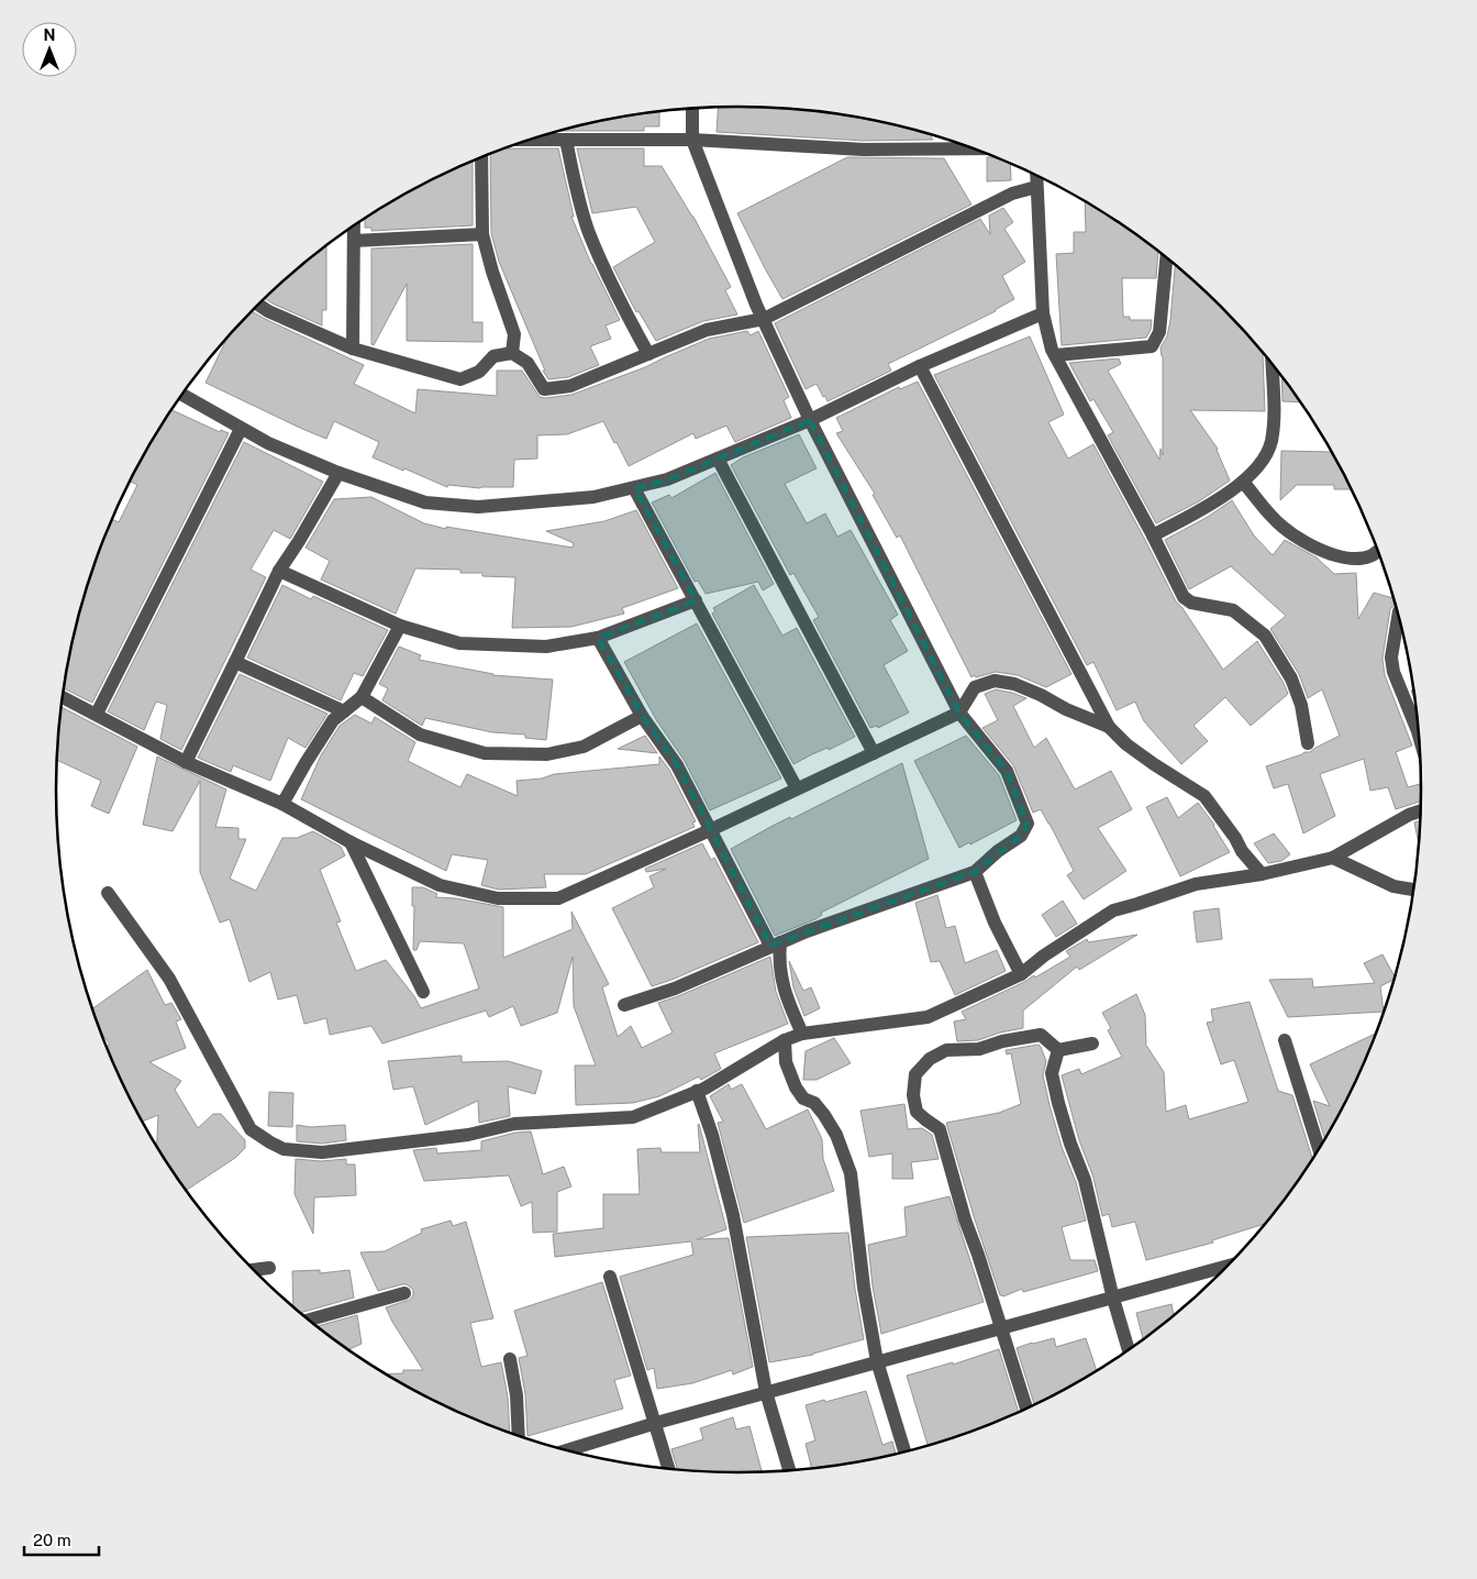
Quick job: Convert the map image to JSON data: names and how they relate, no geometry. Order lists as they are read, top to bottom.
{
  "scale_bar": "20 m",
  "north": "top"
}
